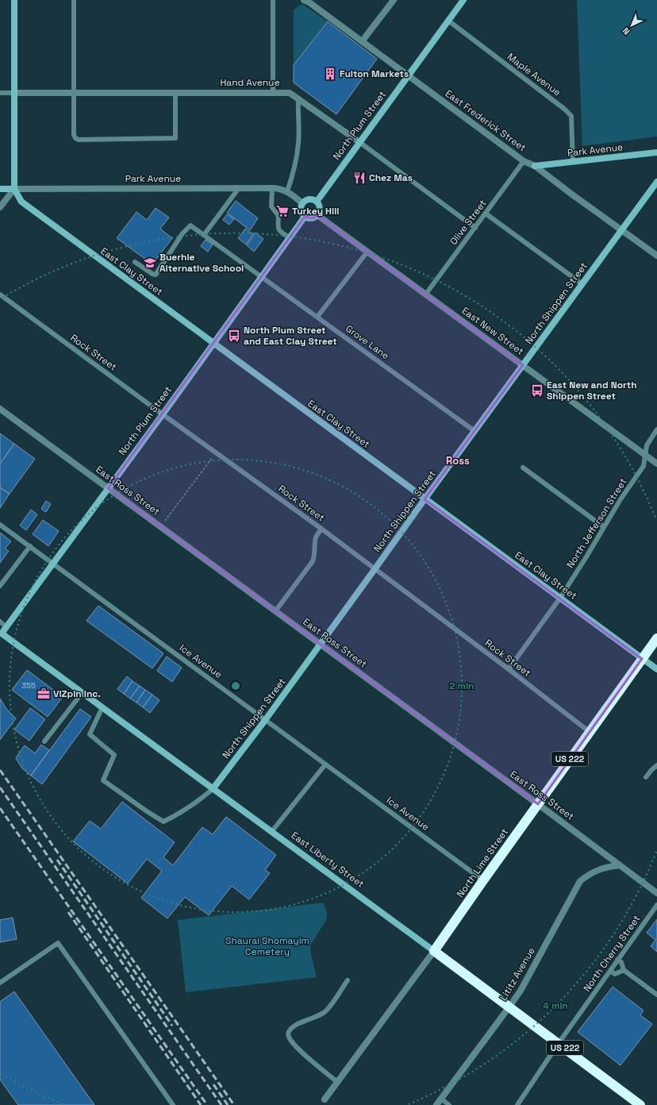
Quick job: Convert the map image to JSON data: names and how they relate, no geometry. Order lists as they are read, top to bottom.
{
  "streets": {
    "highway": ["US 222", "East Liberty Street", "North Lime Street"],
    "street": [
      "Hand Avenue",
      "East Frederick Street",
      "North Plum Street",
      "Park Avenue",
      "East Clay Street",
      "North Shippen Street",
      "East New Street",
      "East Ross Street",
      "Lititz Avenue"
    ],
    "lane": [
      "Maple Avenue",
      "Olive Street",
      "Grove Lane",
      "Rock Street",
      "North Jefferson Street",
      "Ice Avenue",
      "North Cherry Street"
    ]
  },
  "crossings": [
    ["Maple Avenue", "North Plum Street"],
    ["Maple Avenue", "Park Avenue"],
    ["Hand Avenue", "North Plum Street"],
    ["Hand Avenue", "Olive Street"],
    ["East Frederick Street", "North Plum Street"],
    ["East Frederick Street", "Park Avenue"],
    ["East Frederick Street", "Olive Street"],
    ["East Frederick Street", "North Shippen Street"],
    ["North Plum Street", "Park Avenue"],
    ["North Plum Street", "East Clay Street"],
    ["North Plum Street", "East New Street"],
    ["North Plum Street", "Grove Lane"],
    ["North Plum Street", "Rock Street"],
    ["North Plum Street", "East Ross Street"],
    ["North Plum Street", "Ice Avenue"],
    ["North Plum Street", "East Liberty Street"],
    ["Park Avenue", "East Clay Street"],
    ["Park Avenue", "East New Street"],
    ["Olive Street", "East New Street"],
    ["East Clay Street", "North Shippen Street"],
    ["East Clay Street", "North Jefferson Street"],
    ["East Clay Street", "North Lime Street"],
    ["North Shippen Street", "East New Street"],
    ["North Shippen Street", "Grove Lane"],
    ["North Shippen Street", "Rock Street"],
    ["North Shippen Street", "East Ross Street"],
    ["North Shippen Street", "Ice Avenue"],
    ["North Shippen Street", "East Liberty Street"],
    ["East New Street", "North Jefferson Street"],
    ["Rock Street", "North Jefferson Street"],
    ["Rock Street", "North Lime Street"],
    ["East Ross Street", "North Lime Street"],
    ["East Ross Street", "Lititz Avenue"],
    ["Ice Avenue", "North Lime Street"],
    ["East Liberty Street", "North Lime Street"],
    ["East Liberty Street", "North Cherry Street"],
    ["East Liberty Street", "Lititz Avenue"]
  ],
  "districts": ["Ross"],
  "parks": ["Shaurai Shomayim Cemetery"],
  "places": {
    "building": ["Fulton Markets"],
    "restaurant": ["Chez Mas"],
    "supermarket": ["Turkey Hill"],
    "school or university": ["Buerhle Alternative School"],
    "bus stop": ["North Plum Street and East Clay Street", "East New and North Shippen Street"],
    "office": ["VIZpin Inc."]
  },
  "house_numbers": ["355"],
  "north": "bottom left",
  "rings": ["2 min", "4 min"]
}
